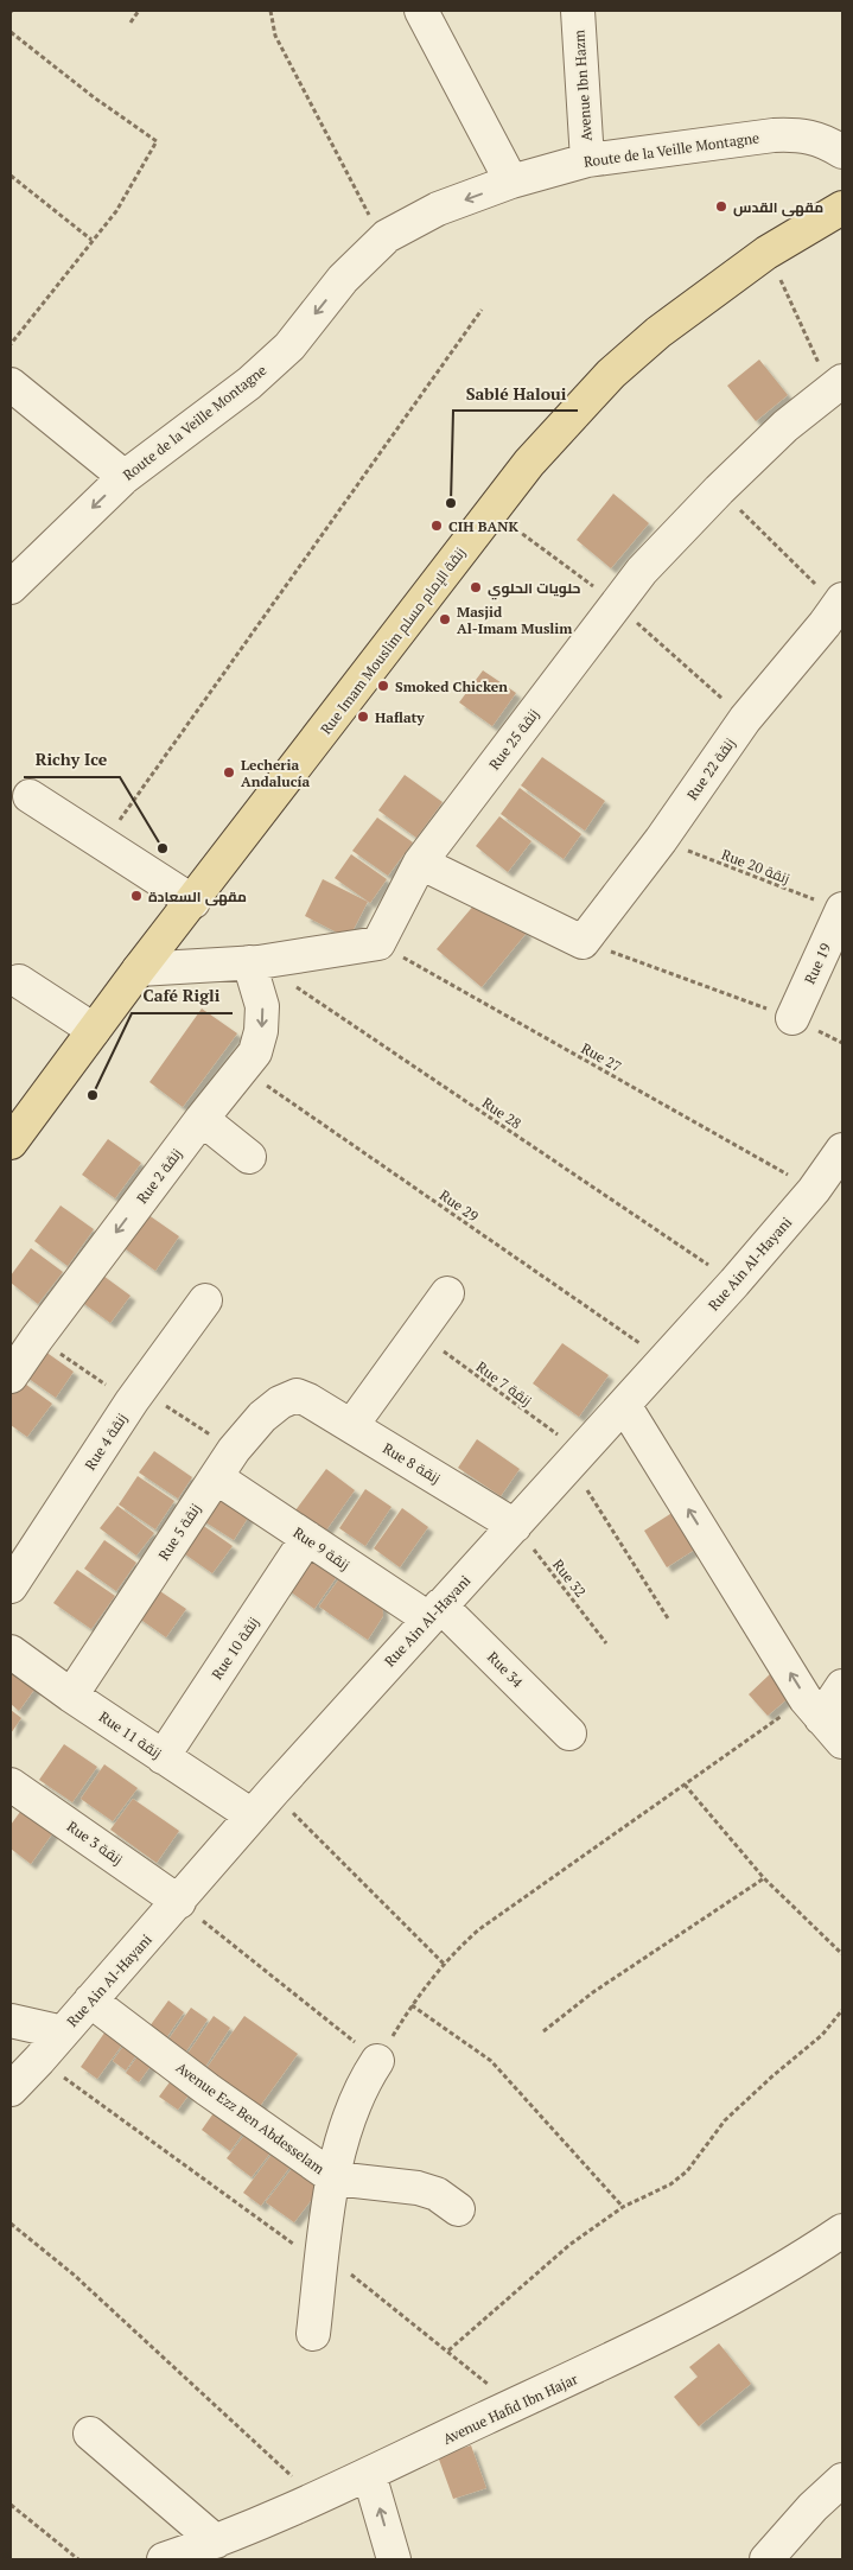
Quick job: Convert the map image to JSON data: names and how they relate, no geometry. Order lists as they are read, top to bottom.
{
  "streets": {
    "main road": ["Rue Imam Mouslim زنقة الإمام مسلم"],
    "street": [
      "Avenue Ibn Hazm",
      "Route de la Veille Montagne",
      "Rue 25 زنقة",
      "Rue 22 زنقة",
      "Rue 19",
      "Rue 2 زنقة",
      "Rue Ain Al-Hayani",
      "Rue 4 زنقة",
      "Rue 8 زنقة",
      "Rue 5 زنقة",
      "Rue 9 زنقة",
      "Rue 10 زنقة",
      "Rue 34",
      "Rue 11 زنقة",
      "Rue 3 زنقة",
      "Avenue Ezz Ben Abdesselam",
      "Avenue Hafid Ibn Hajar"
    ],
    "path": [
      "Rue 20 زنقة",
      "Rue 27",
      "Rue 28",
      "Rue 29",
      "Rue 7 زنقة",
      "Rue 32"
    ]
  },
  "crossings": [
    ["Avenue Ibn Hazm", "Route de la Veille Montagne"],
    ["Rue 25 زنقة", "Rue 27"],
    ["Rue 22 زنقة", "Rue 20 زنقة"],
    ["Rue 20 زنقة", "Rue 19"],
    ["Rue 27", "Rue Ain Al-Hayani"],
    ["Rue 28", "Rue 2 زنقة"],
    ["Rue 28", "Rue Ain Al-Hayani"],
    ["Rue 2 زنقة", "Rue 29"],
    ["Rue 29", "Rue Ain Al-Hayani"],
    ["Rue Ain Al-Hayani", "Rue 7 زنقة"],
    ["Rue Ain Al-Hayani", "Rue 8 زنقة"],
    ["Rue Ain Al-Hayani", "Rue 9 زنقة"],
    ["Rue Ain Al-Hayani", "Rue 32"],
    ["Rue Ain Al-Hayani", "Rue 34"],
    ["Rue Ain Al-Hayani", "Rue 11 زنقة"],
    ["Rue Ain Al-Hayani", "Rue 3 زنقة"],
    ["Rue Ain Al-Hayani", "Avenue Ezz Ben Abdesselam"],
    ["Rue 8 زنقة", "Rue 5 زنقة"],
    ["Rue 8 زنقة", "Rue 32"],
    ["Rue 5 زنقة", "Rue 9 زنقة"],
    ["Rue 5 زنقة", "Rue 11 زنقة"],
    ["Rue 9 زنقة", "Rue 10 زنقة"],
    ["Rue 9 زنقة", "Rue 34"],
    ["Rue 10 زنقة", "Rue 11 زنقة"]
  ],
  "one_way": ["Route de la Veille Montagne", "Rue 2 زنقة"],
  "places": [
    "مقهى القدس",
    "Sablé Haloui",
    "CIH BANK",
    "حلويات الحلوي",
    "Masjid Al-Imam Muslim",
    "Smoked Chicken",
    "Haflaty",
    "Lecheria Andalucía",
    "Richy Ice",
    "مقهى السعادة",
    "Café Rigli"
  ]
}
